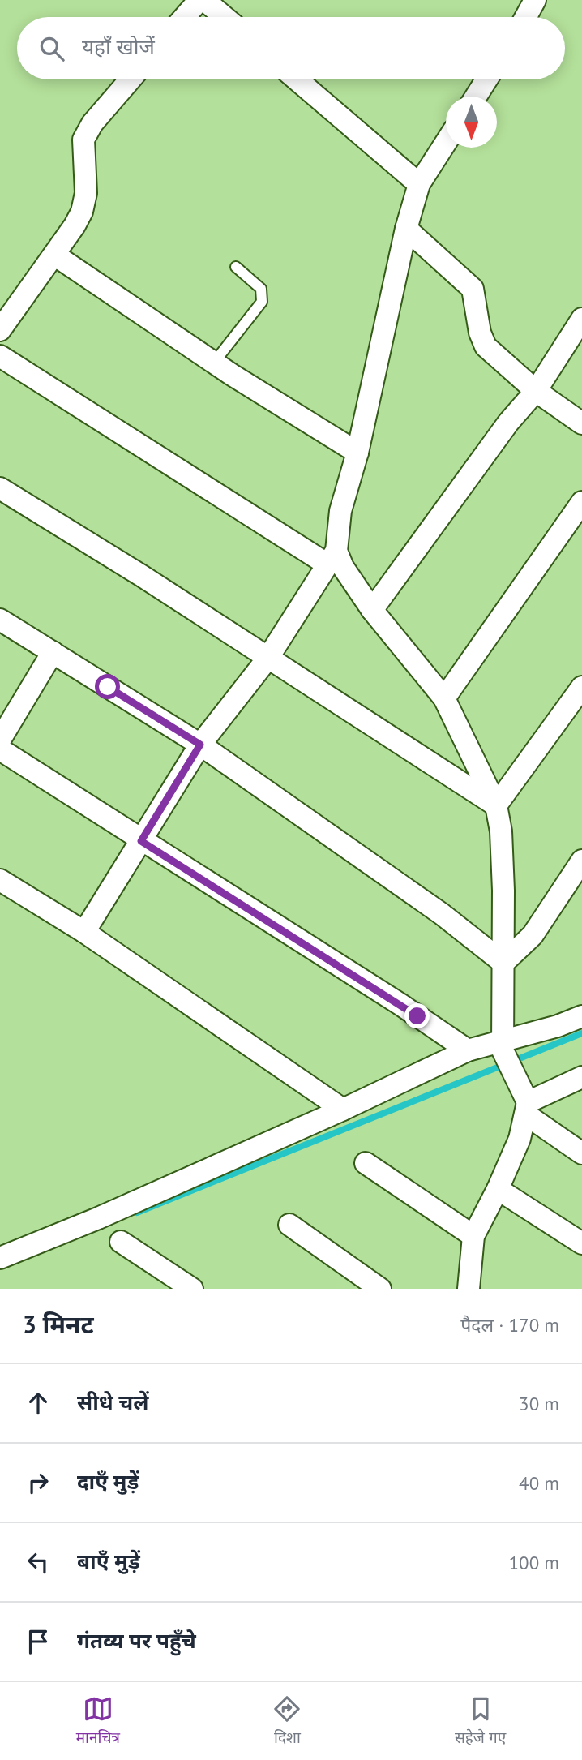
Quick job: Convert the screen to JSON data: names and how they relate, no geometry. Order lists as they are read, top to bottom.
{
  "north": "bottom",
  "page": {
    "search": "यहाँ खोजें",
    "heading": ["3 मिनट", "पैदल · 170 m"],
    "list": [
      ["सीधे चलें", "30 m"],
      ["दाएँ मुड़ें", "40 m"],
      ["बाएँ मुड़ें", "100 m"],
      "गंतव्य पर पहुँचे"
    ],
    "nav": ["मानचित्र", "दिशा", "सहेजे गए"]
  }
}
